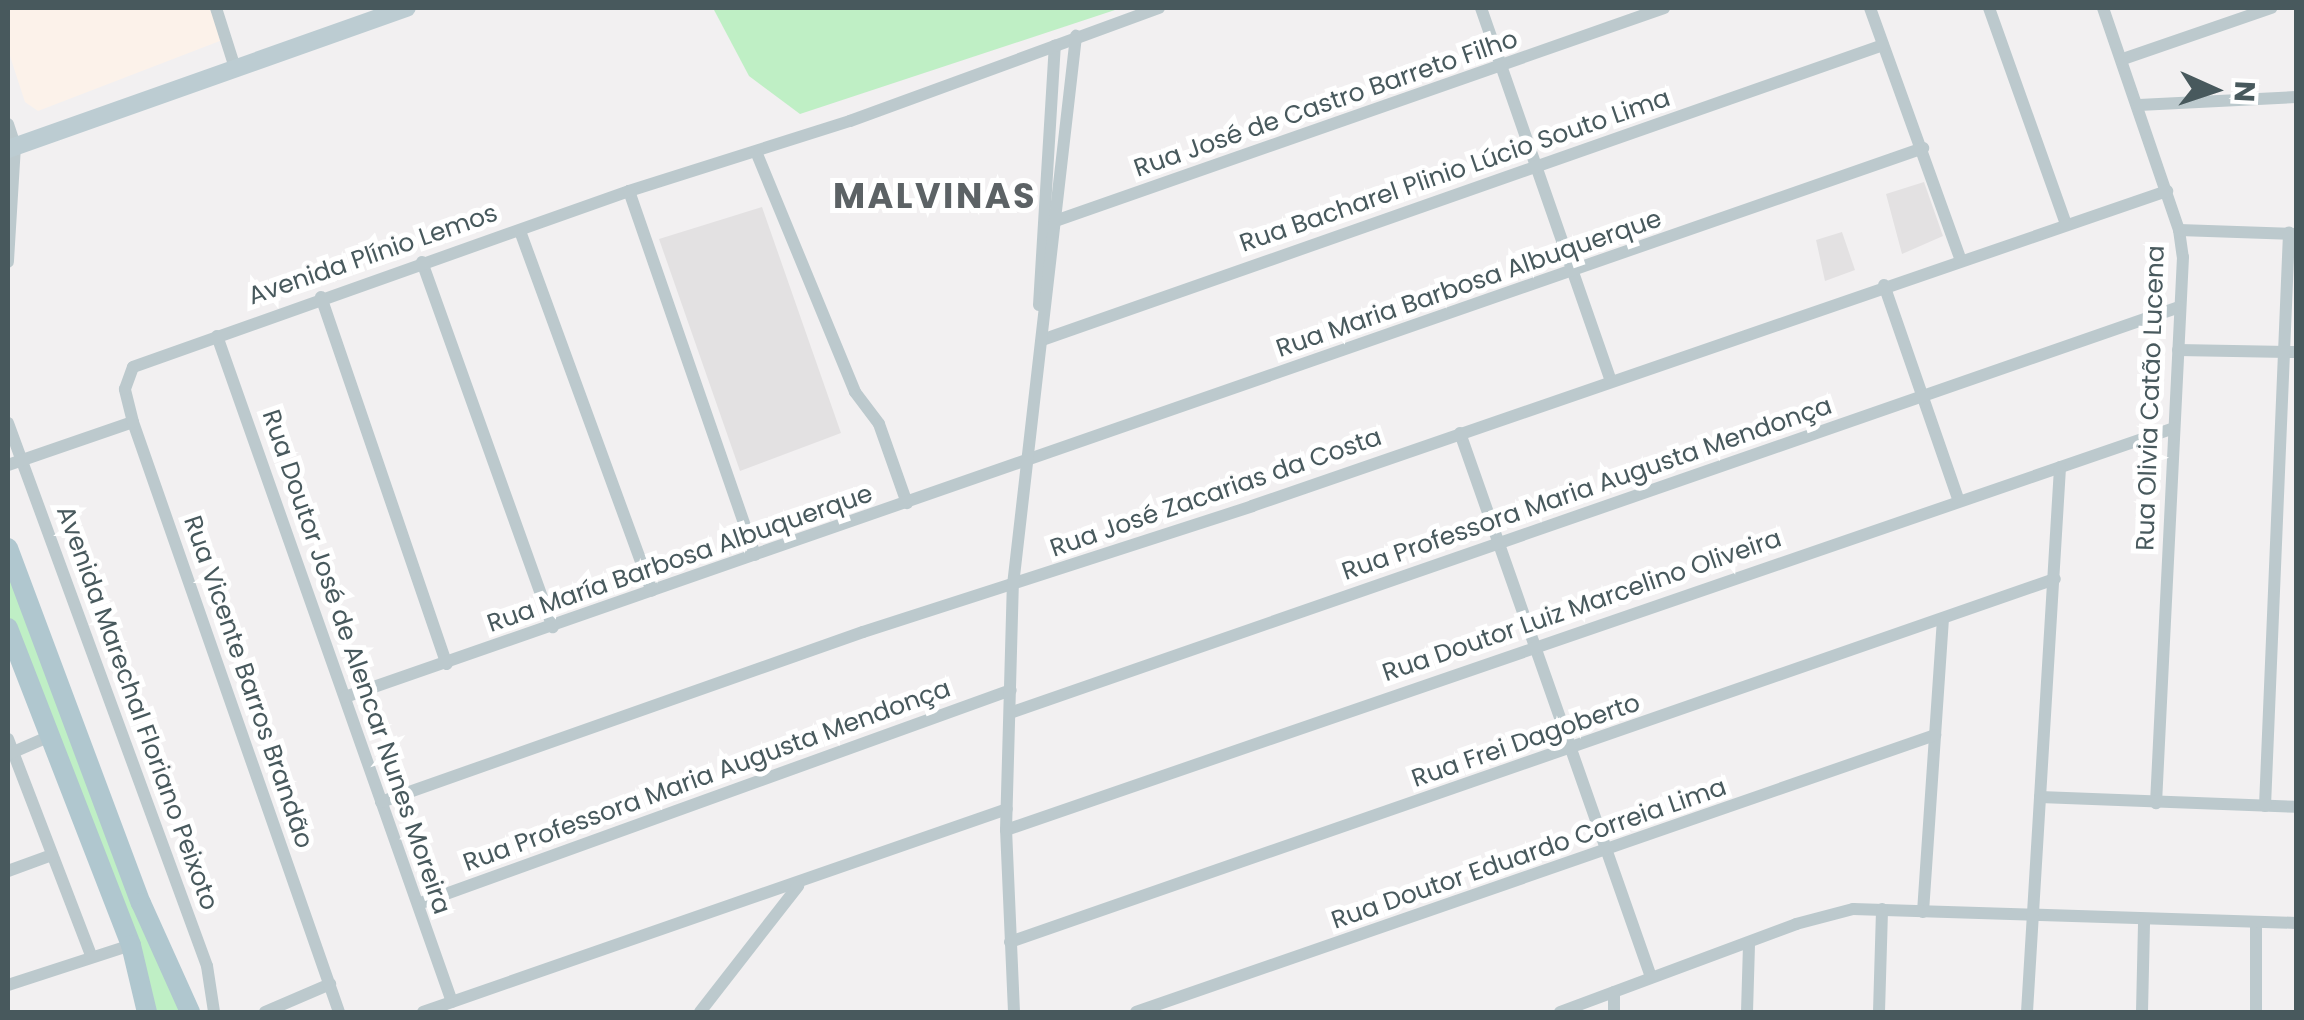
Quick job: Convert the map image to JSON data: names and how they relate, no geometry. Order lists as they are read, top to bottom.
{
  "streets": {
    "street": [
      "Rua José de Castro Barreto Filho",
      "Rua Bacharel Plinio Lúcio Souto Lima",
      "Avenida Plínio Lemos",
      "Rua Maria Barbosa Albuquerque",
      "Rua Olivia Catão Lucena",
      "Rua Professora Maria Augusta Mendonça",
      "Rua José Zacarias da Costa",
      "Rua María Barbosa Albuquerque",
      "Rua Doutor Luiz Marcelino Oliveira",
      "Rua Doutor José de Alencar Nunes Moreira",
      "Rua Vicente Barros Brandão",
      "Avenida Marechal Floriano Peixoto",
      "Rua Frei Dagoberto",
      "Rua Doutor Eduardo Correia Lima"
    ]
  },
  "crossings": [
    ["Avenida Plínio Lemos", "Rua Doutor José de Alencar Nunes Moreira"],
    ["Avenida Plínio Lemos", "Rua Vicente Barros Brandão"],
    ["Rua Maria Barbosa Albuquerque", "Rua María Barbosa Albuquerque"],
    ["Rua Olivia Catão Lucena", "Rua Professora Maria Augusta Mendonça"],
    ["Rua Olivia Catão Lucena", "Rua José Zacarias da Costa"],
    ["Rua Olivia Catão Lucena", "Rua Doutor Luiz Marcelino Oliveira"],
    ["Rua Professora Maria Augusta Mendonça", "Rua Doutor José de Alencar Nunes Moreira"],
    ["Rua José Zacarias da Costa", "Rua Doutor José de Alencar Nunes Moreira"],
    ["Rua María Barbosa Albuquerque", "Rua Doutor José de Alencar Nunes Moreira"]
  ],
  "districts": ["MALVINAS"],
  "north": "right"
}
